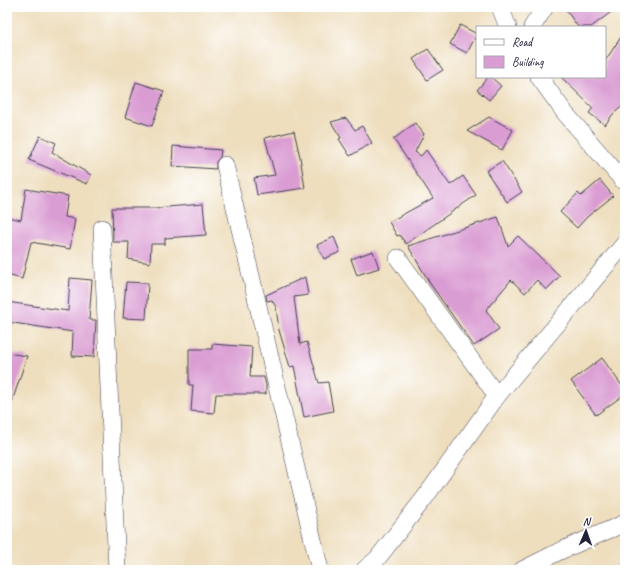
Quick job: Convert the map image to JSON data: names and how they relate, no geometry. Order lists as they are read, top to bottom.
{
  "legend": ["Road", "Building"],
  "north": "top"
}
